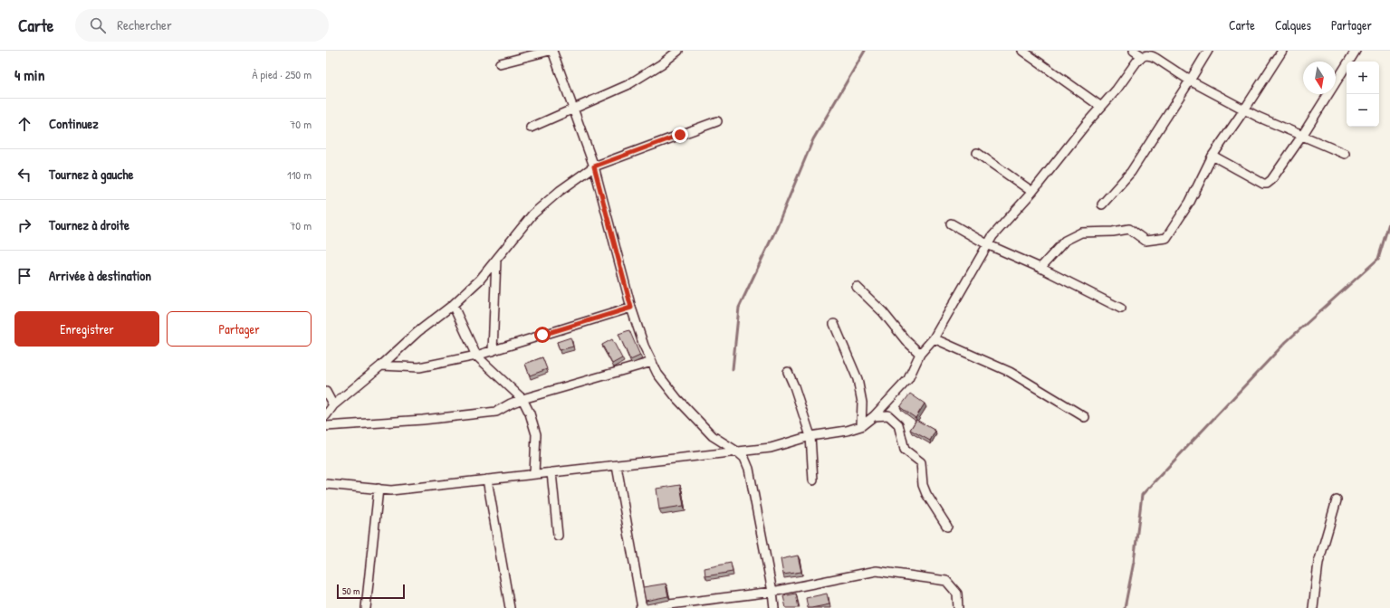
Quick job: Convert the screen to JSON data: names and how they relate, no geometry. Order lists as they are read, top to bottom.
{
  "scale_bar": "50 m",
  "north": "bottom",
  "page": {
    "header": "Carte",
    "search": "Rechercher",
    "nav": ["Carte", "Calques", "Partager"],
    "heading": ["4 min", "À pied · 250 m"],
    "map_buttons": ["+", "−"],
    "list": [
      ["Continuez", "70 m"],
      ["Tournez à gauche", "110 m"],
      ["Tournez à droite", "70 m"],
      "Arrivée à destination"
    ],
    "buttons": ["Enregistrer", "Partager"],
    "scale": "50 m"
  }
}
